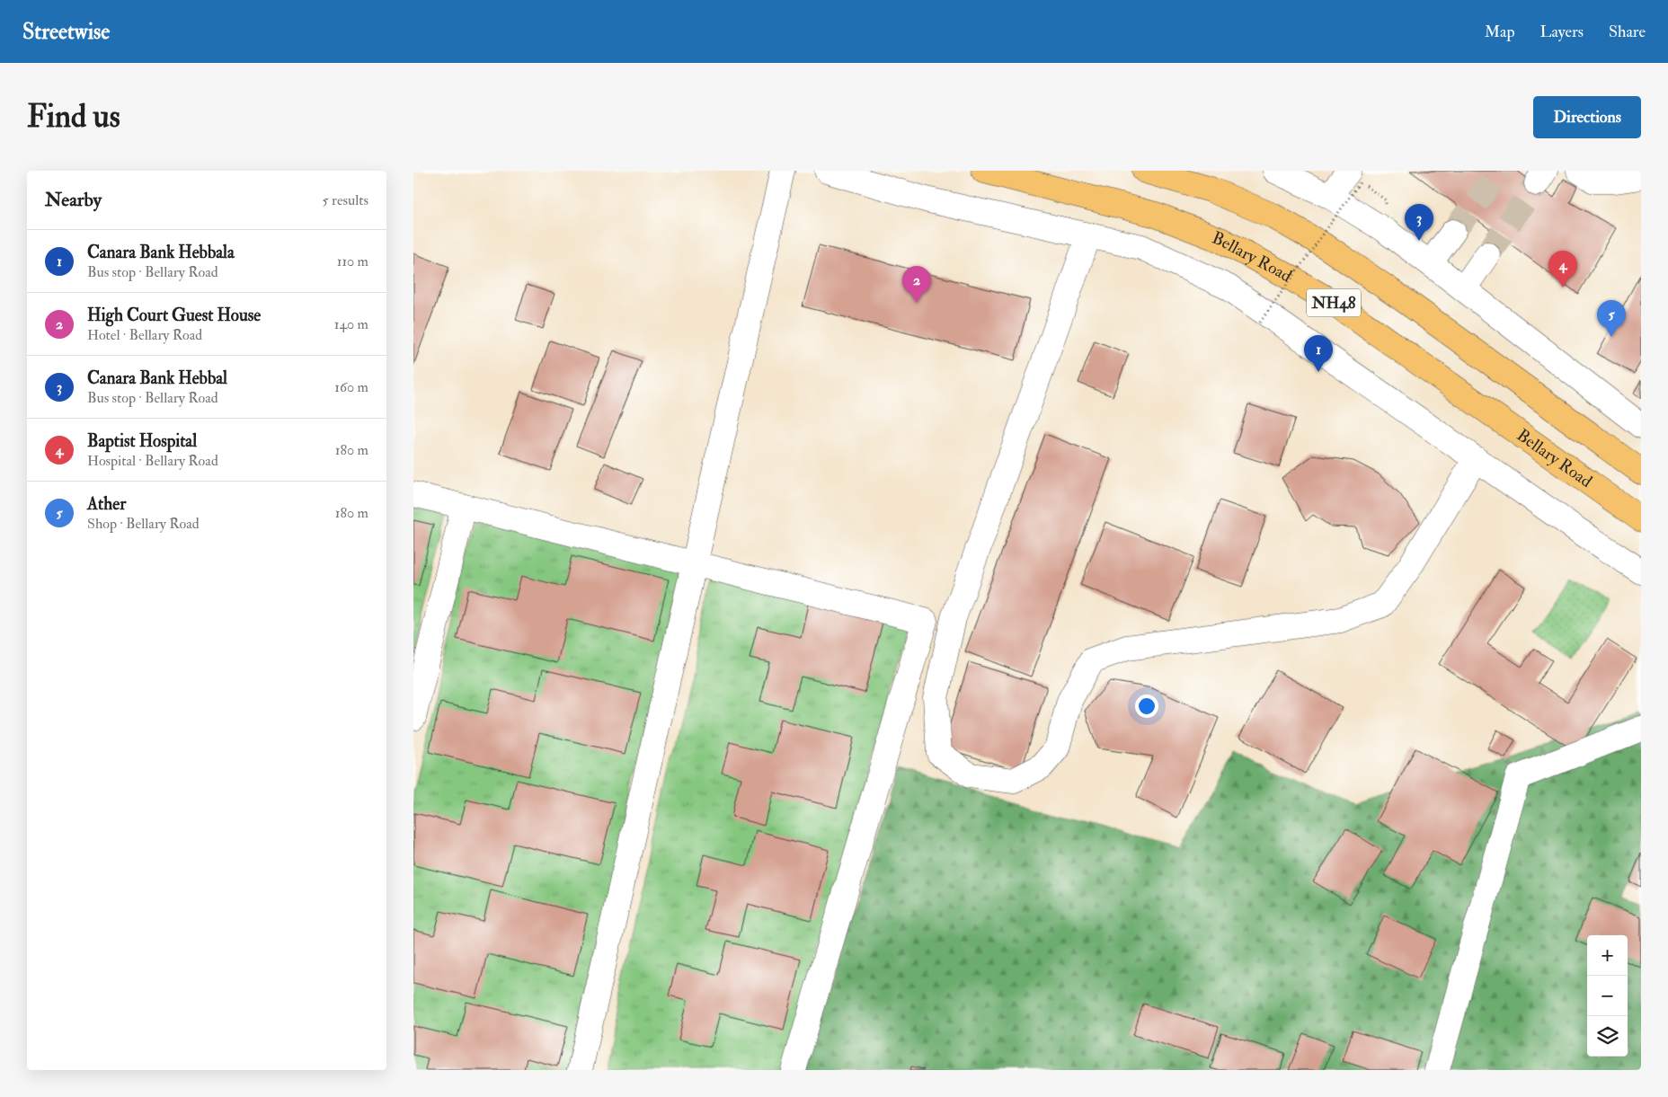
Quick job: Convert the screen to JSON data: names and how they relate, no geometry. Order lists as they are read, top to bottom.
{
  "streets": {
    "highway": ["Bellary Road", "NH48"]
  },
  "page": {
    "header": "Streetwise",
    "nav": ["Map", "Layers", "Share"],
    "buttons": "Directions",
    "title": "Find us",
    "heading": ["Nearby", "5 results"],
    "pins": [
      "3",
      "4",
      "2",
      "5",
      "1"
    ],
    "list": [
      {
        "mark": "1",
        "name": "Canara Bank Hebbala",
        "note": "Bus stop · Bellary Road",
        "value": "110 m"
      },
      {
        "mark": "2",
        "name": "High Court Guest House",
        "note": "Hotel · Bellary Road",
        "value": "140 m"
      },
      {
        "mark": "3",
        "name": "Canara Bank Hebbal",
        "note": "Bus stop · Bellary Road",
        "value": "160 m"
      },
      {
        "mark": "4",
        "name": "Baptist Hospital",
        "note": "Hospital · Bellary Road",
        "value": "180 m"
      },
      {
        "mark": "5",
        "name": "Ather",
        "note": "Shop · Bellary Road",
        "value": "180 m"
      }
    ],
    "map_buttons": ["+", "−"]
  }
}
